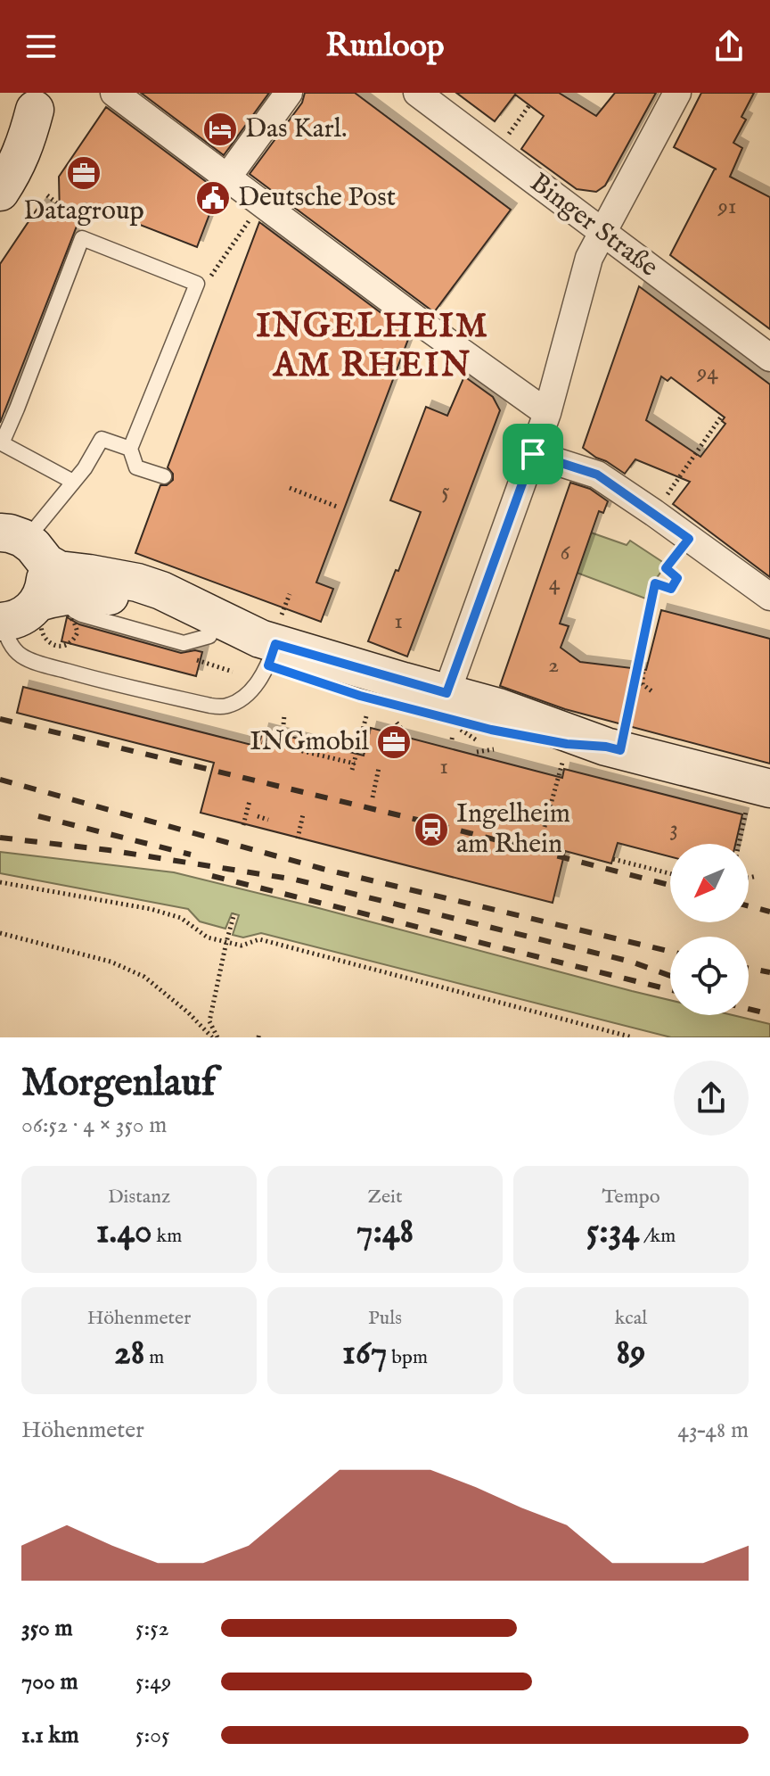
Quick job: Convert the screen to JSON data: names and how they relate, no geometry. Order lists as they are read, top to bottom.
{
  "streets": {
    "street": ["Binger Straße"]
  },
  "districts": ["INGELHEIM AM RHEIN"],
  "places": {
    "hotel": ["Das Karl."],
    "office": ["Datagroup", "INGmobil"],
    "public building": ["Deutsche Post"],
    "station": ["Ingelheim am Rhein"]
  },
  "house_numbers": [
    "91",
    "94",
    "5",
    "6",
    "4",
    "1",
    "2",
    "1",
    "3"
  ],
  "north": "bottom left",
  "page": {
    "header": "Runloop",
    "heading": ["Morgenlauf", "06:52 · 4 × 350 m"],
    "stats": [
      ["Distanz", "1.40 km"],
      ["Zeit", "7:48"],
      ["Tempo", "5:34 /km"],
      ["Höhenmeter", "28 m"],
      ["Puls", "167 bpm"],
      ["kcal", "89"]
    ],
    "chart": ["Höhenmeter", "43–48 m"],
    "list": [
      {
        "name": "350 m",
        "note": "5:52"
      },
      {
        "name": "700 m",
        "note": "5:49"
      },
      {
        "name": "1.1 km",
        "note": "5:05"
      }
    ]
  }
}
